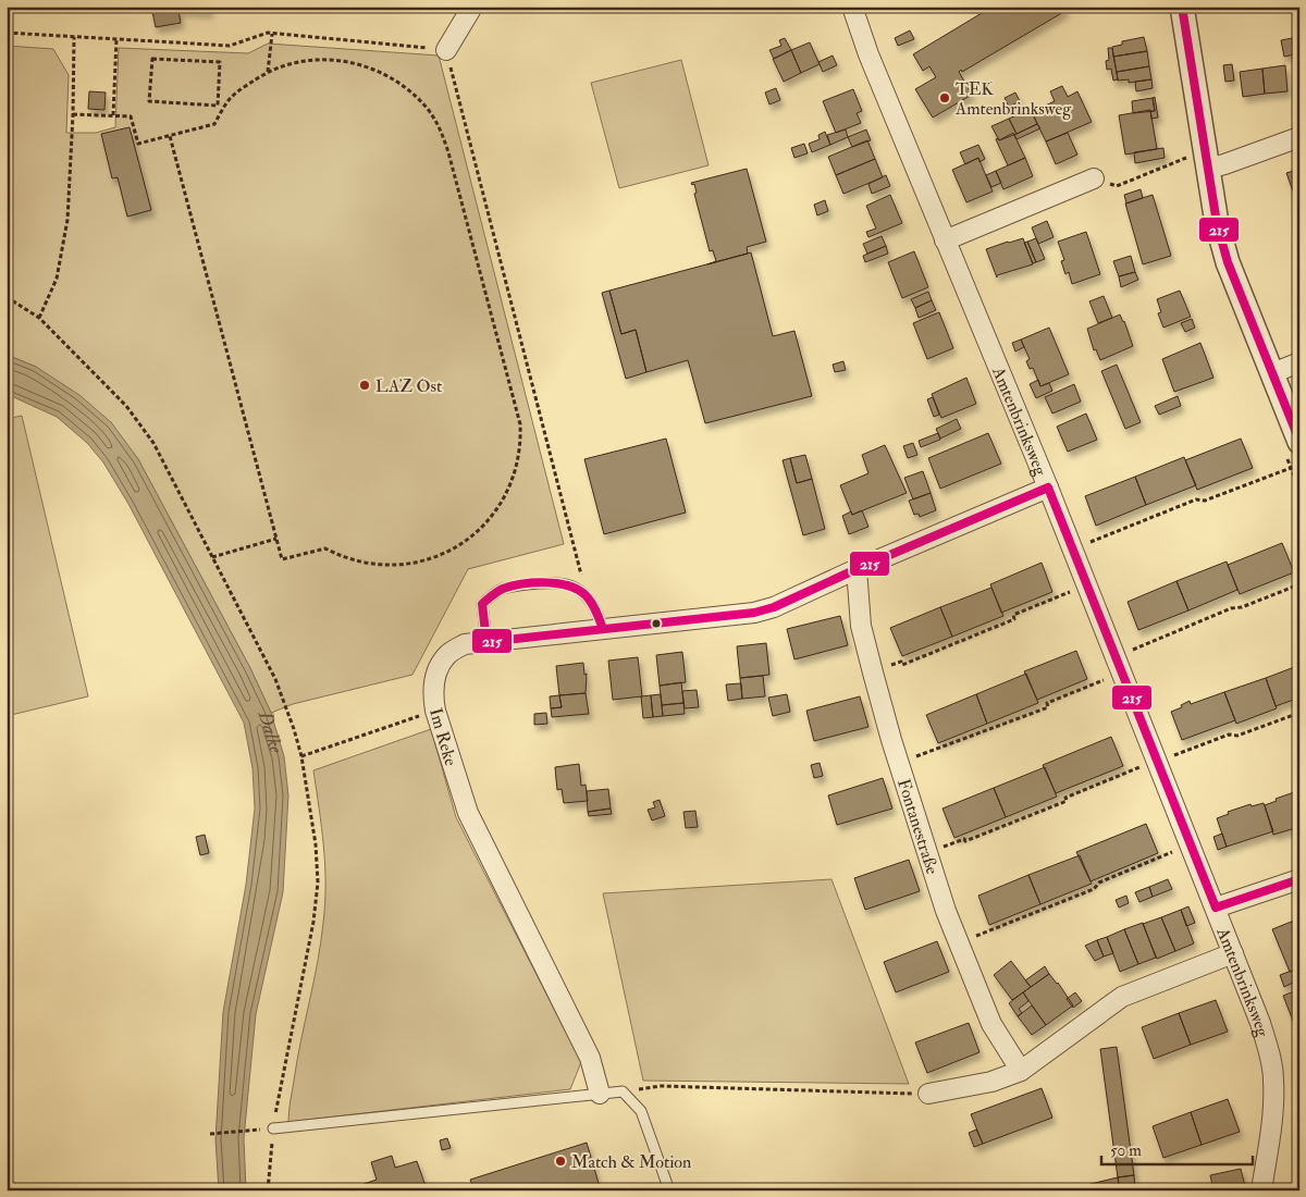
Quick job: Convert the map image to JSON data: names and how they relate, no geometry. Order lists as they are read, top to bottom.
{
  "streets": {
    "street": ["Amtenbrinksweg", "Im Reke", "Fontanestraße"]
  },
  "crossings": [
    ["Amtenbrinksweg", "Im Reke"],
    ["Im Reke", "Fontanestraße"]
  ],
  "water": ["Dalke"],
  "places": ["TEK Amtenbrinksweg", "LAZ Ost", "Match & Motion"],
  "lines": ["transit line 215"],
  "scale_bar": "50 m"
}
